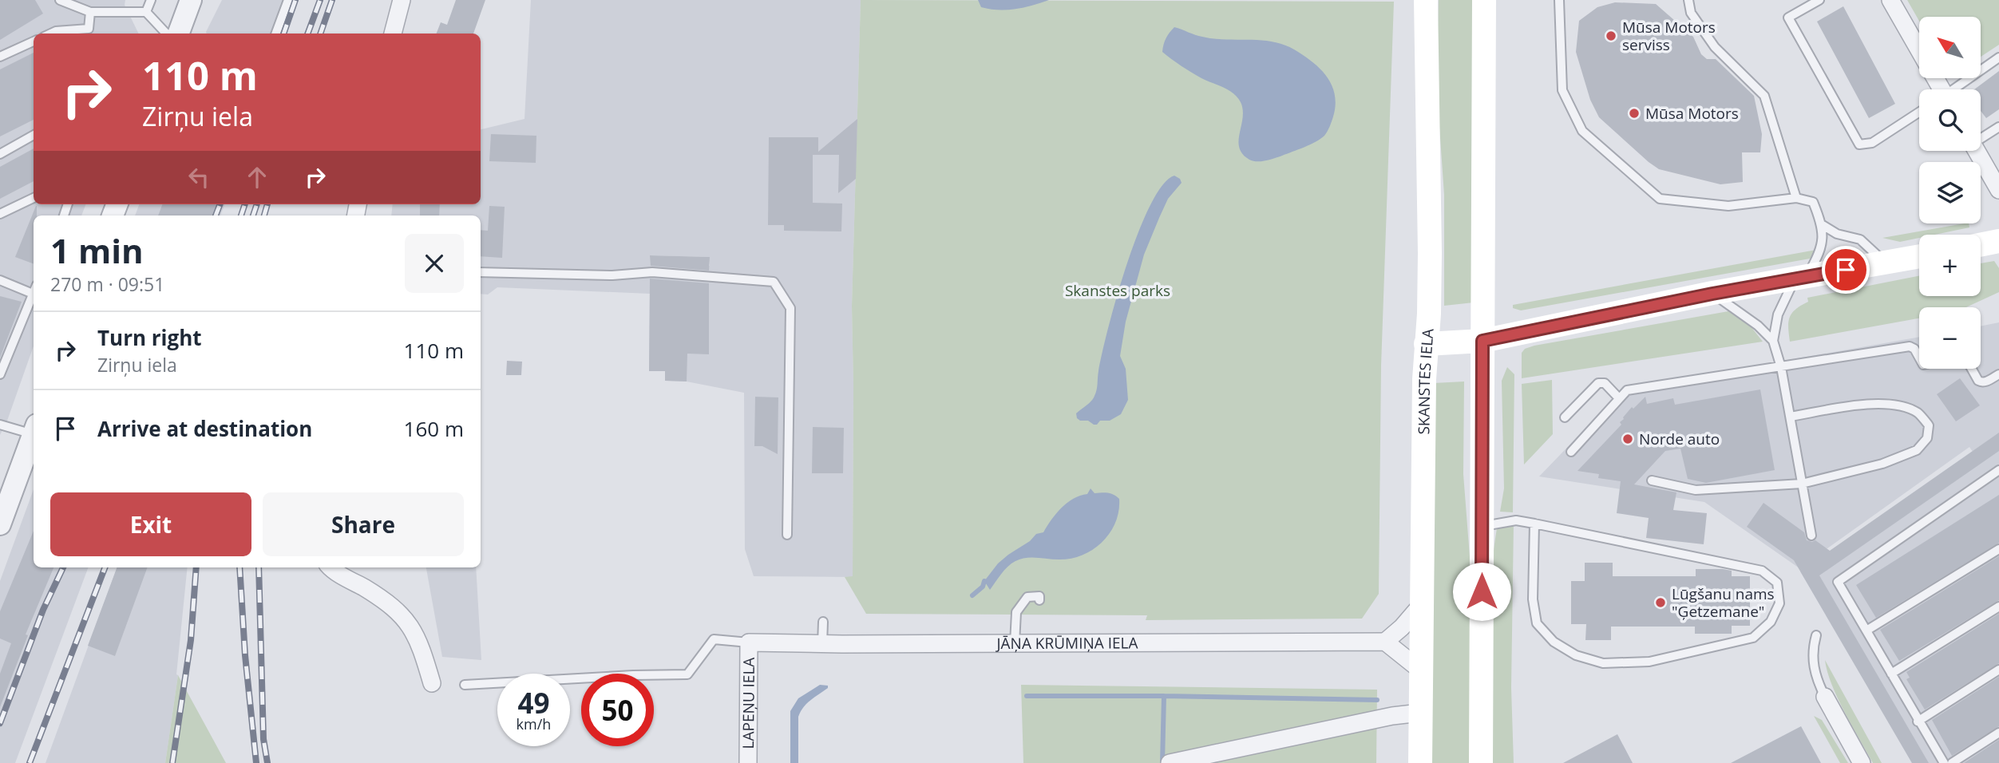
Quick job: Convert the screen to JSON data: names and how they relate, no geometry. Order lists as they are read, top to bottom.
{
  "streets": {
    "main road": ["SKANSTES IELA"],
    "street": ["JĀŅA KRŪMIŅA IELA", "LAPEŅU IELA"]
  },
  "crossings": [
    ["JĀŅA KRŪMIŅA IELA", "LAPEŅU IELA"]
  ],
  "parks": ["Skanstes parks"],
  "places": [
    "Mūsa Motors serviss",
    "Mūsa Motors",
    "Norde auto",
    "Lūgšanu nams \"Ģetzemane\""
  ],
  "north": "top left",
  "page": {
    "map_buttons": ["+", "−"],
    "turn": ["110 m", "Zirņu iela"],
    "heading": ["1 min", "270 m · 09:51"],
    "list": [
      {
        "name": "Turn right",
        "note": "Zirņu iela",
        "value": "110 m"
      },
      {
        "name": "Arrive at destination",
        "value": "160 m"
      }
    ],
    "buttons": ["Exit", "Share"],
    "speed": "49 km/h",
    "limit": "50"
  }
}
